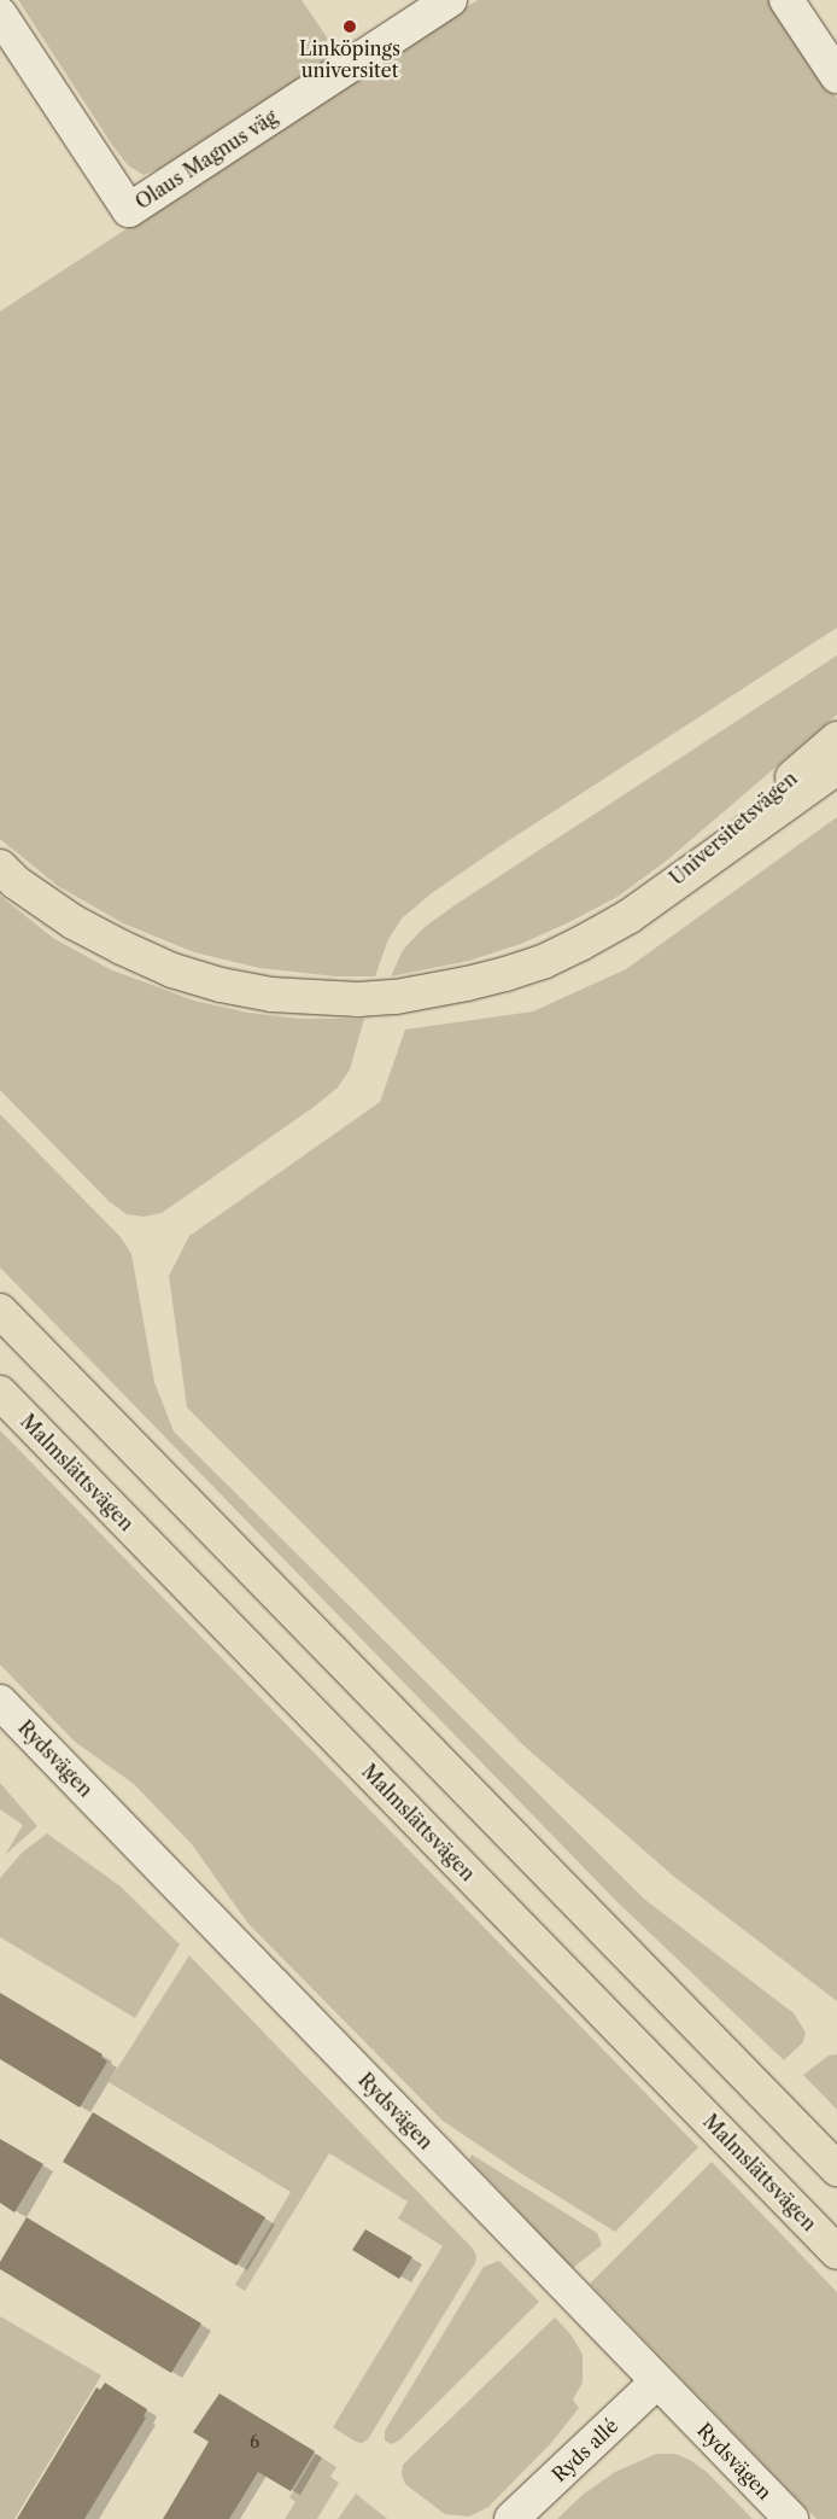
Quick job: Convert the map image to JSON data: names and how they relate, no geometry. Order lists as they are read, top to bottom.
{
  "streets": {
    "main road": ["Universitetsvägen", "Malmslättsvägen"],
    "street": ["Olaus Magnus väg", "Rydsvägen", "Ryds allé"]
  },
  "crossings": [
    ["Rydsvägen", "Ryds allé"]
  ],
  "places": ["Linköpings universitet"],
  "house_numbers": ["6"]
}
